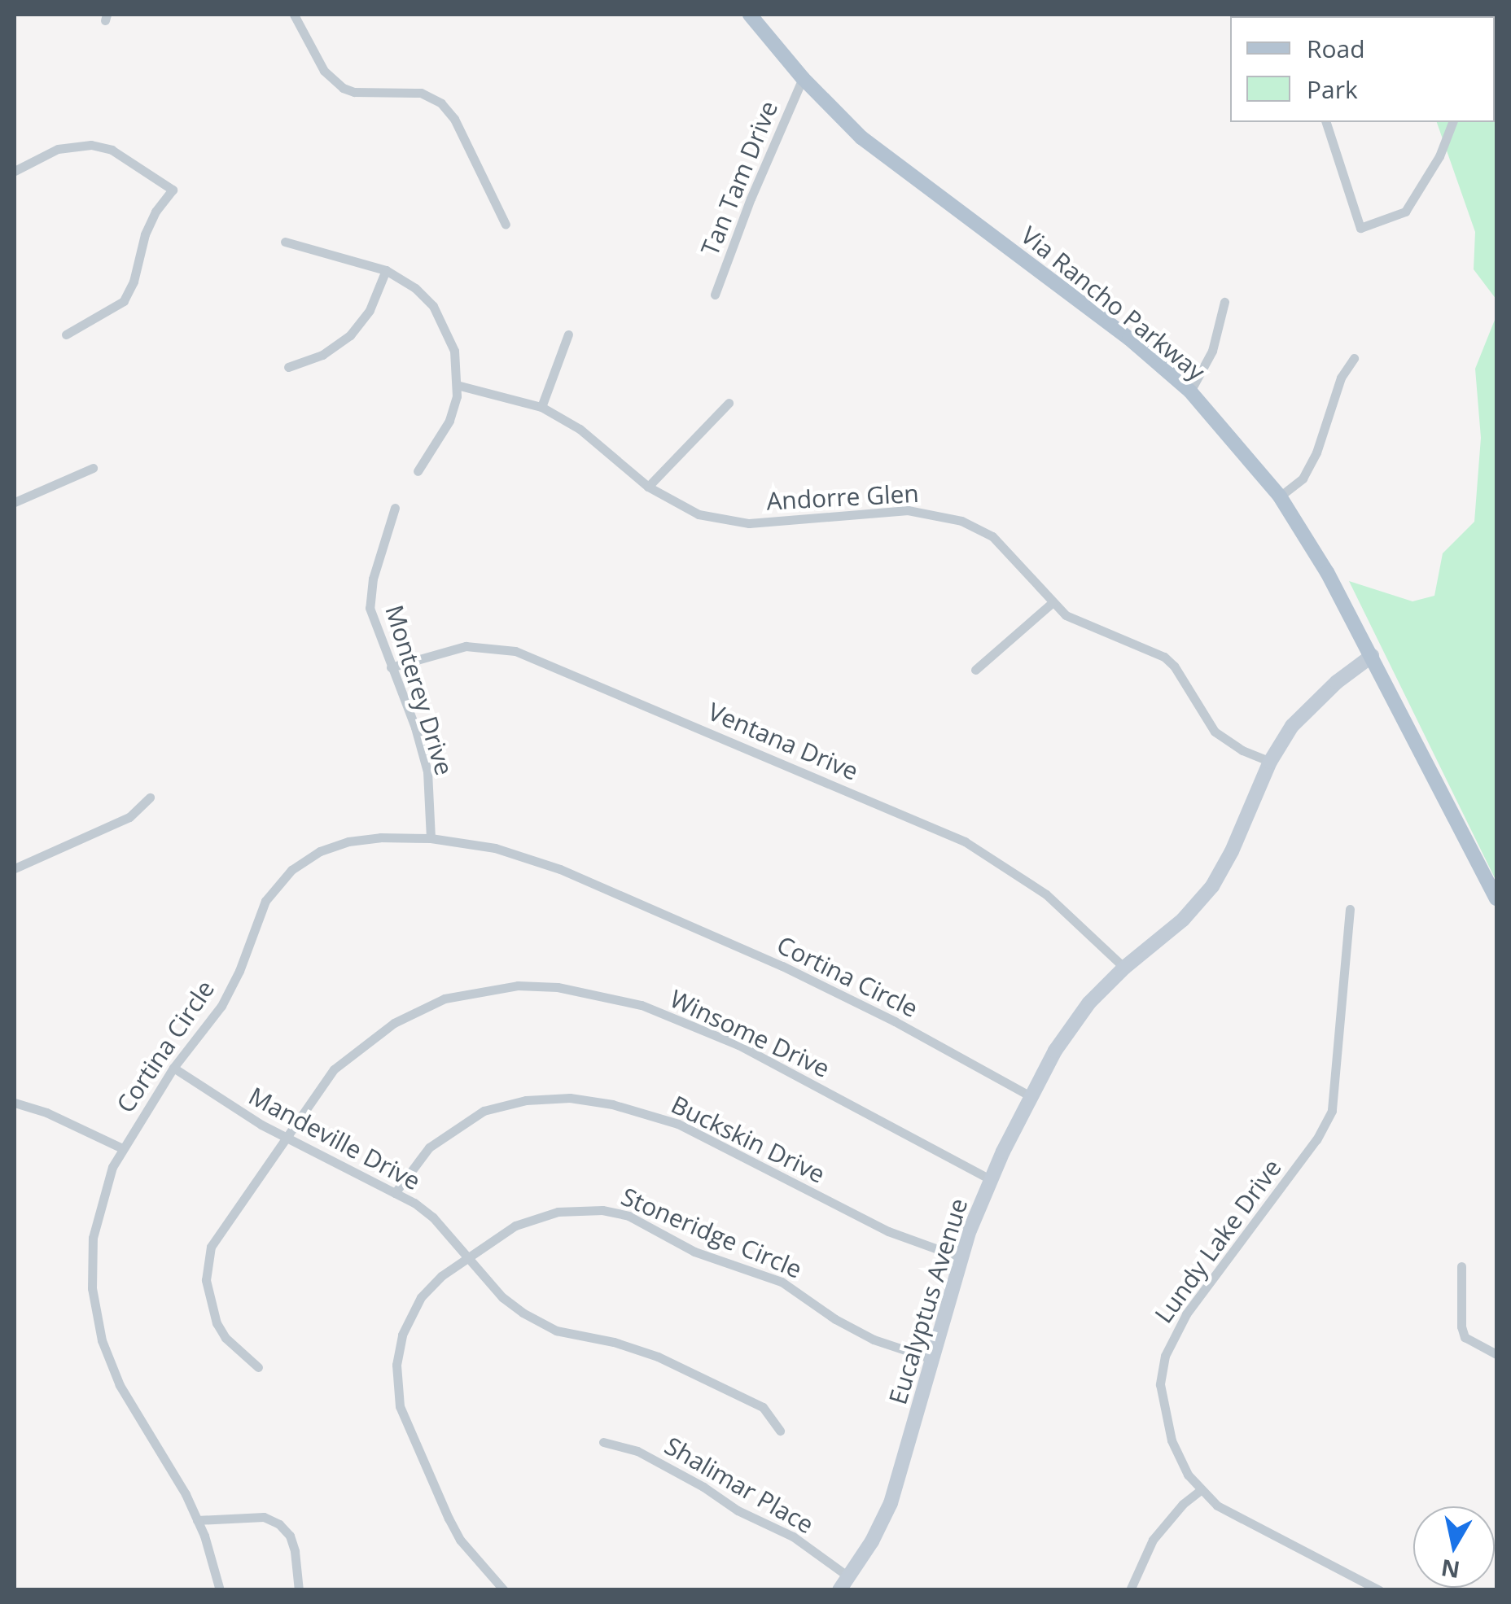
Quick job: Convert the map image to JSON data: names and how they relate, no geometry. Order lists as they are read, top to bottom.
{
  "streets": {
    "main road": ["Via Rancho Parkway"],
    "street": [
      "Tan Tam Drive",
      "Andorre Glen",
      "Monterey Drive",
      "Ventana Drive",
      "Cortina Circle",
      "Winsome Drive",
      "Mandeville Drive",
      "Buckskin Drive",
      "Stoneridge Circle",
      "Lundy Lake Drive",
      "Eucalyptus Avenue",
      "Shalimar Place"
    ]
  },
  "crossings": [
    ["Tan Tam Drive", "Via Rancho Parkway"],
    ["Via Rancho Parkway", "Eucalyptus Avenue"],
    ["Andorre Glen", "Eucalyptus Avenue"],
    ["Monterey Drive", "Ventana Drive"],
    ["Monterey Drive", "Cortina Circle"],
    ["Ventana Drive", "Eucalyptus Avenue"],
    ["Cortina Circle", "Mandeville Drive"],
    ["Cortina Circle", "Eucalyptus Avenue"],
    ["Winsome Drive", "Mandeville Drive"],
    ["Winsome Drive", "Eucalyptus Avenue"],
    ["Mandeville Drive", "Buckskin Drive"],
    ["Mandeville Drive", "Stoneridge Circle"],
    ["Buckskin Drive", "Eucalyptus Avenue"],
    ["Stoneridge Circle", "Eucalyptus Avenue"],
    ["Eucalyptus Avenue", "Shalimar Place"]
  ],
  "legend": ["Road", "Park"],
  "north": "bottom"
}
